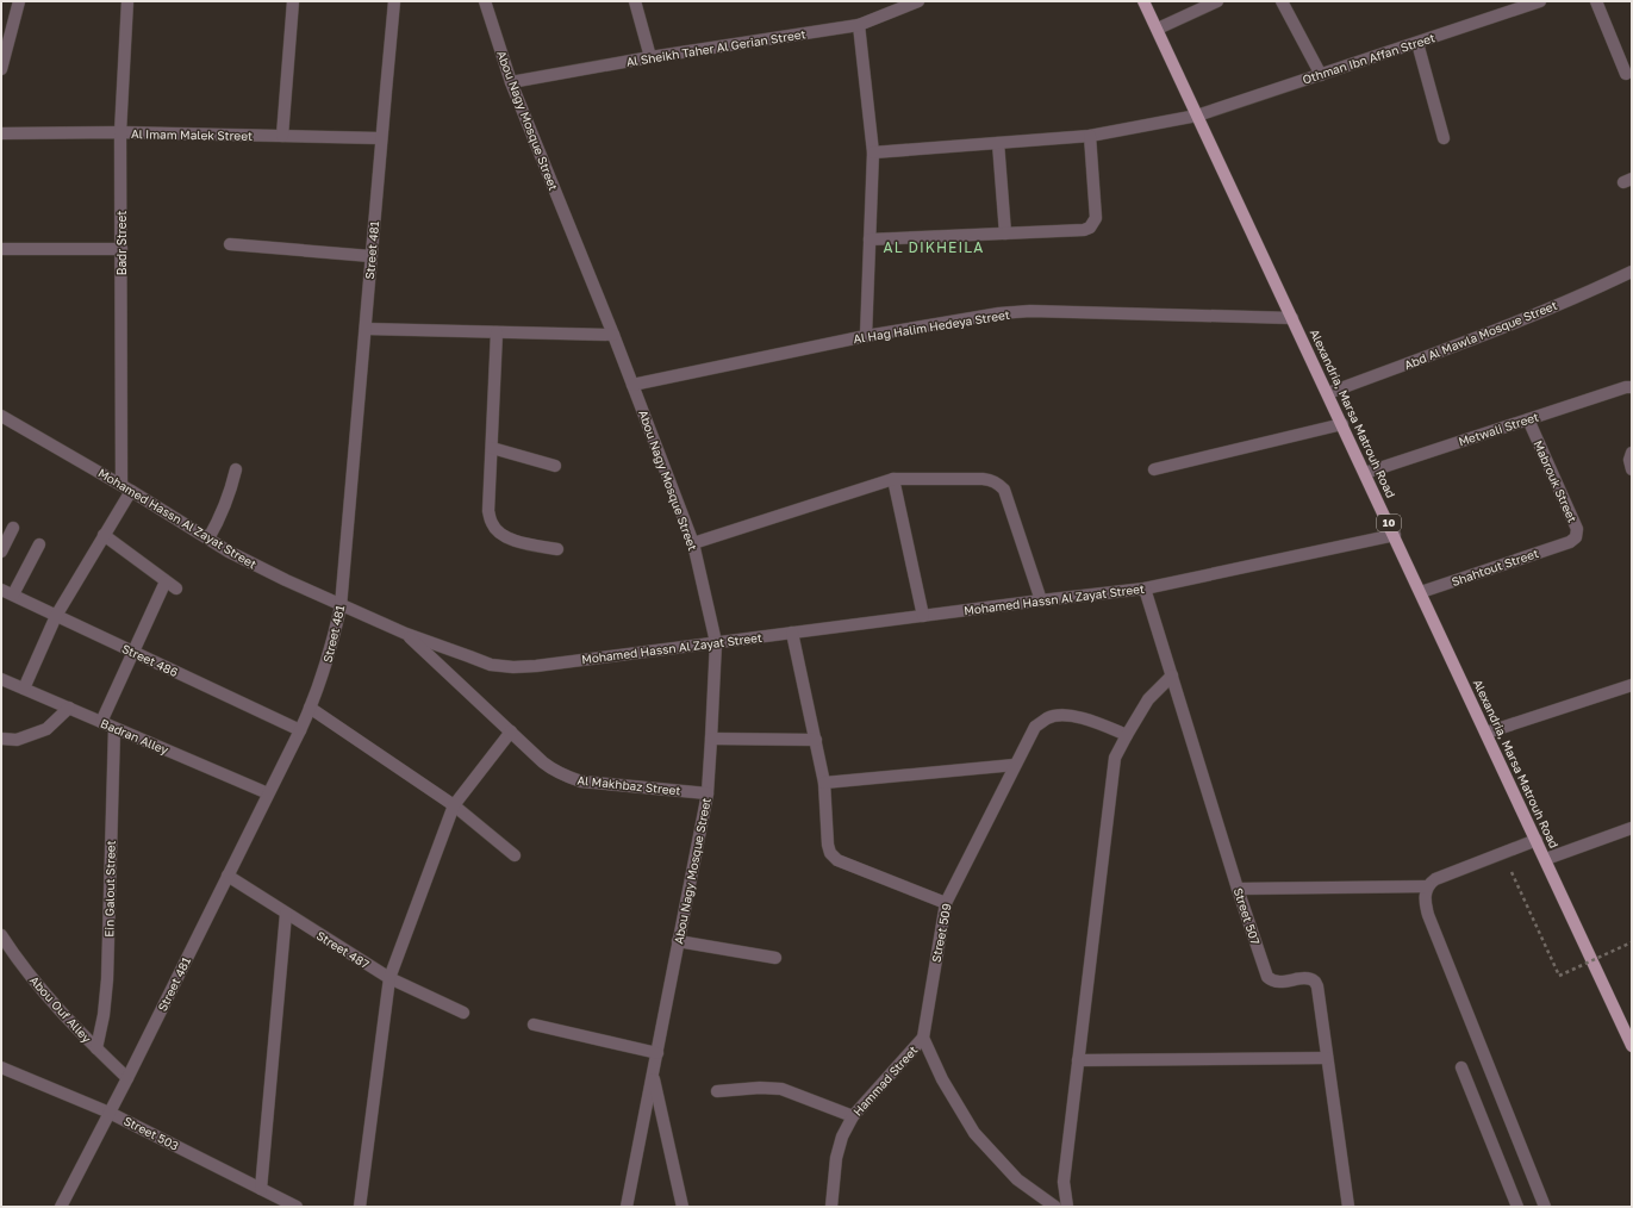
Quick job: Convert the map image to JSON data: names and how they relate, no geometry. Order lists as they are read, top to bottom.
{
  "streets": {
    "main road": ["Alexandria, Marsa Matrouh Road", "10"],
    "street": [
      "Al Sheikh Taher Al Gerian Street",
      "Othman Ibn Affan Street",
      "Abou Nagy Mosque Street",
      "Al Imam Malek Street",
      "Badr Street",
      "Street 481",
      "Al Hag Halim Hedeya Street",
      "Abd Al Mawla Mosque Street",
      "Metwali Street",
      "Mabrouk Street",
      "Mohamed Hassn Al Zayat Street",
      "Shahtout Street",
      "Street 486",
      "Badran Alley",
      "Al Makhbaz Street",
      "Ein Galout Street",
      "Street 507",
      "Street 509",
      "Street 487",
      "Abou Ouf Alley",
      "Hammad Street",
      "Street 503"
    ]
  },
  "crossings": [
    ["Al Sheikh Taher Al Gerian Street", "Abou Nagy Mosque Street"],
    ["Othman Ibn Affan Street", "Alexandria, Marsa Matrouh Road"],
    ["Abou Nagy Mosque Street", "Al Hag Halim Hedeya Street"],
    ["Abou Nagy Mosque Street", "Mohamed Hassn Al Zayat Street"],
    ["Abou Nagy Mosque Street", "Al Makhbaz Street"],
    ["Al Imam Malek Street", "Badr Street"],
    ["Al Imam Malek Street", "Street 481"],
    ["Badr Street", "Mohamed Hassn Al Zayat Street"],
    ["Street 481", "Mohamed Hassn Al Zayat Street"],
    ["Street 481", "Street 486"],
    ["Street 481", "Badran Alley"],
    ["Street 481", "Street 487"],
    ["Street 481", "Abou Ouf Alley"],
    ["Street 481", "Street 503"],
    ["Al Hag Halim Hedeya Street", "Alexandria, Marsa Matrouh Road"],
    ["Abd Al Mawla Mosque Street", "Alexandria, Marsa Matrouh Road"],
    ["Alexandria, Marsa Matrouh Road", "Metwali Street"],
    ["Alexandria, Marsa Matrouh Road", "Mohamed Hassn Al Zayat Street"],
    ["Alexandria, Marsa Matrouh Road", "Shahtout Street"],
    ["Metwali Street", "Mabrouk Street"],
    ["Mabrouk Street", "Shahtout Street"],
    ["Mohamed Hassn Al Zayat Street", "Al Makhbaz Street"],
    ["Mohamed Hassn Al Zayat Street", "Street 507"],
    ["Badran Alley", "Ein Galout Street"],
    ["Ein Galout Street", "Abou Ouf Alley"],
    ["Street 509", "Hammad Street"]
  ],
  "districts": ["AL DIKHEILA"]
}
